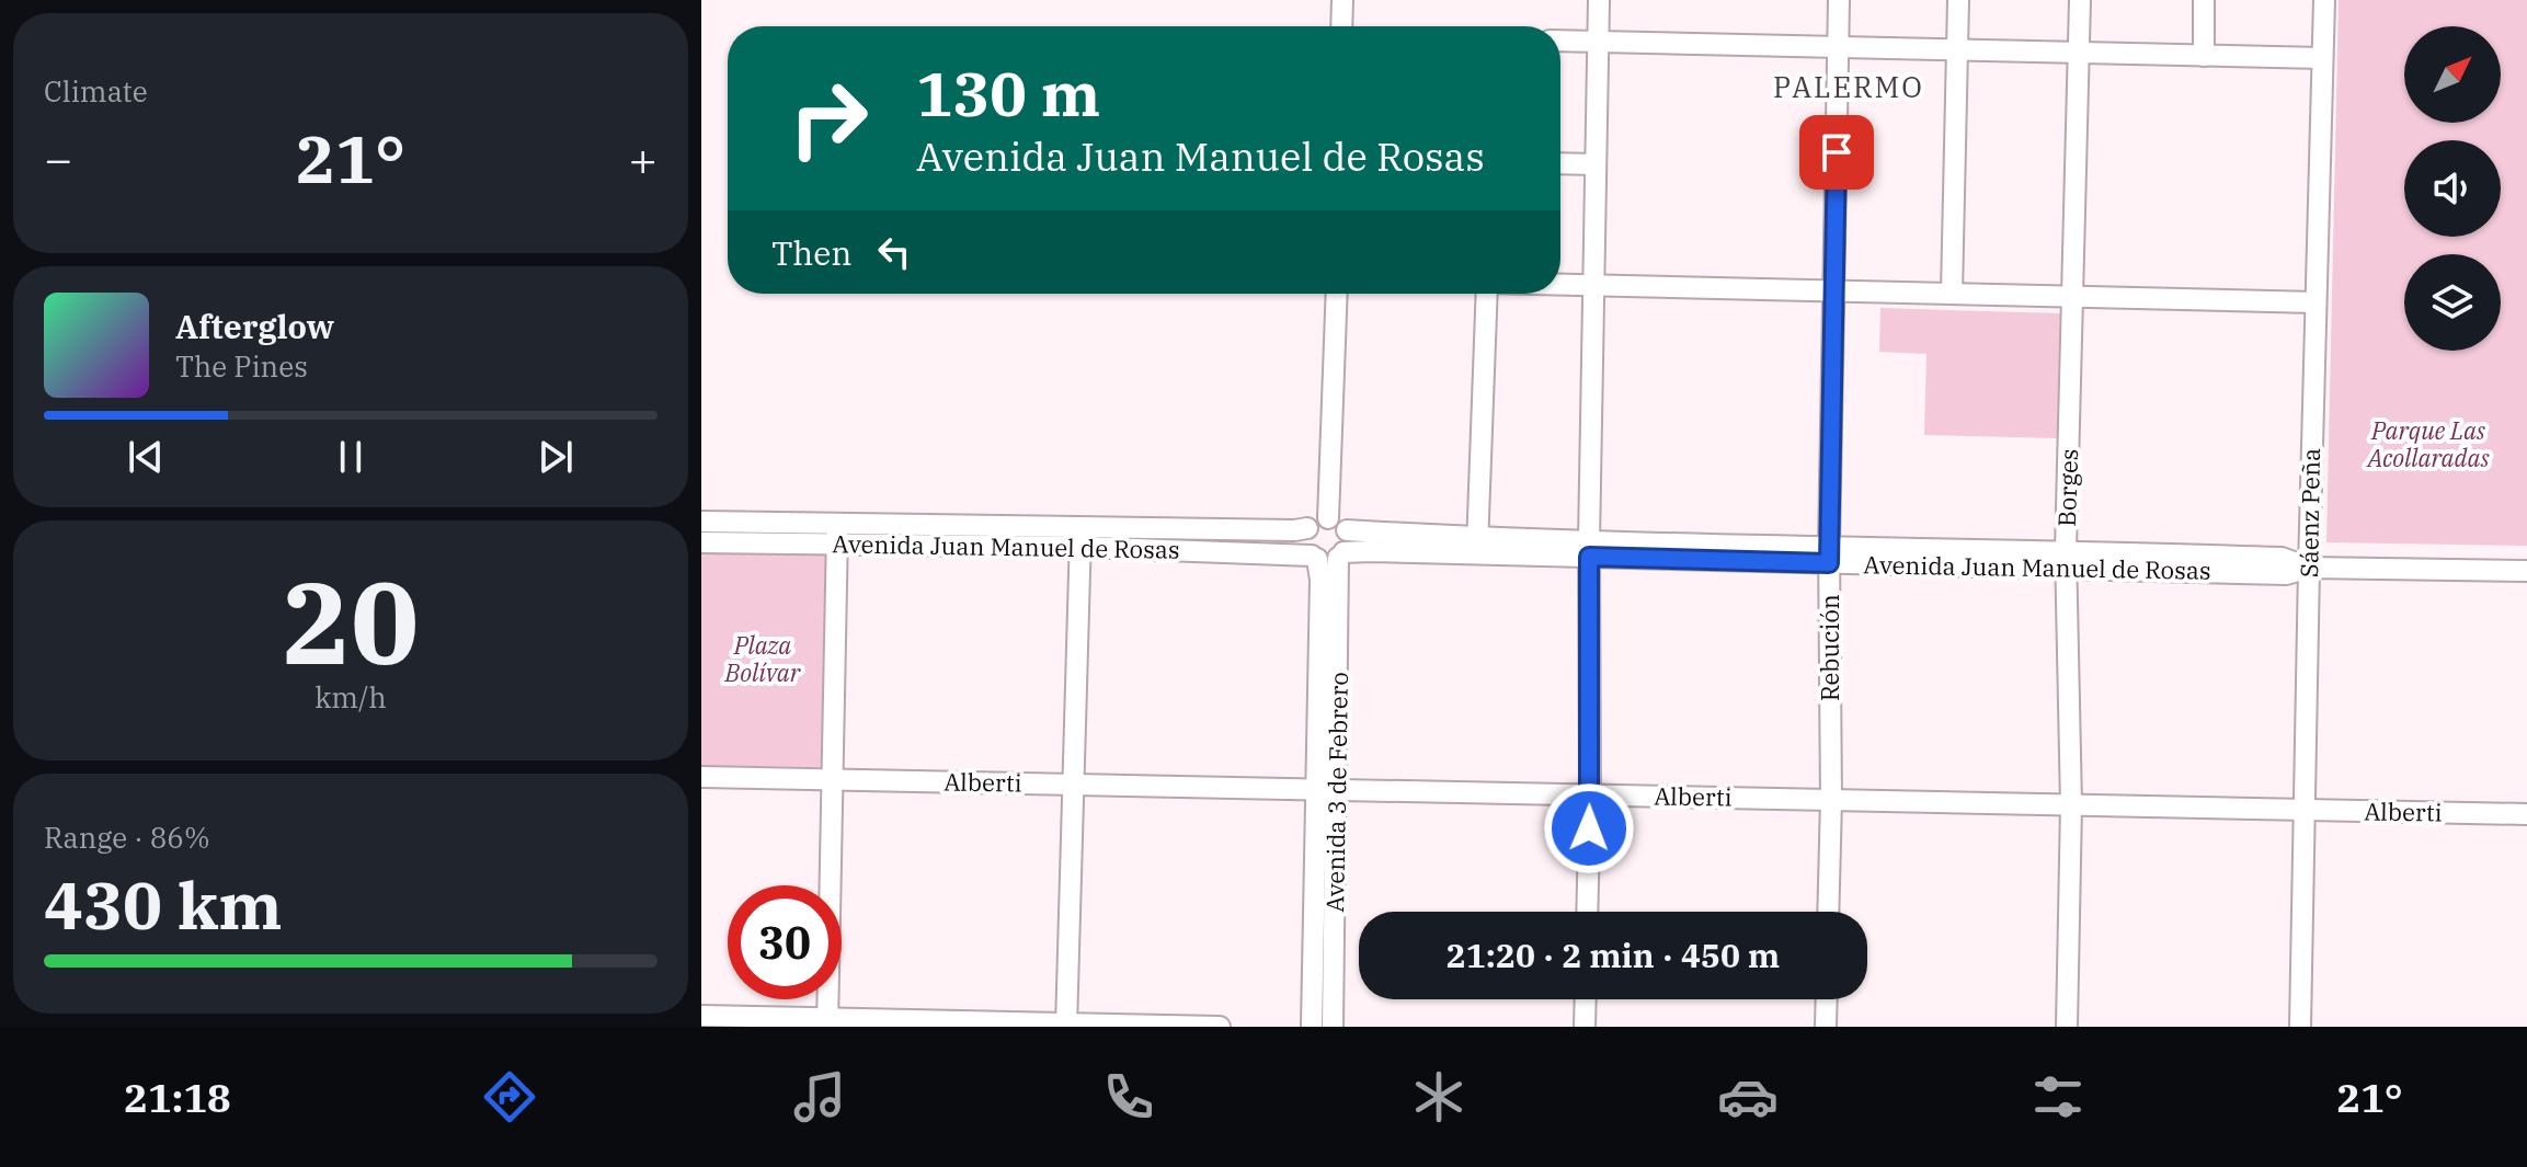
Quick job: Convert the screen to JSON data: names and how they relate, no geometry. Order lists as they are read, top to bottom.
{
  "streets": {
    "street": [
      "Borges",
      "Sáenz Peña",
      "Avenida Juan Manuel de Rosas",
      "Rebución",
      "Alberti",
      "Avenida 3 de Febrero"
    ]
  },
  "crossings": [
    ["Borges", "Avenida Juan Manuel de Rosas"],
    ["Borges", "Alberti"],
    ["Sáenz Peña", "Avenida Juan Manuel de Rosas"],
    ["Sáenz Peña", "Alberti"],
    ["Avenida Juan Manuel de Rosas", "Rebución"],
    ["Avenida Juan Manuel de Rosas", "Avenida 3 de Febrero"],
    ["Rebución", "Alberti"],
    ["Alberti", "Avenida 3 de Febrero"]
  ],
  "districts": ["PALERMO"],
  "parks": ["Parque Las Acollaradas", "Plaza Bolívar"],
  "north": "top right",
  "page": {
    "tile": [
      "Climate",
      ["20", "km/h"],
      ["Range · 86%", "430 km"]
    ],
    "turn": ["130 m", "Avenida Juan Manuel de Rosas"],
    "heat": ["−", "21°", "+"],
    "then": "Then",
    "song": ["Afterglow", "The Pines"],
    "limit": "30",
    "trip": "21:20 · 2 min · 450 m",
    "tabs": ["21:18", "21°"]
  }
}
